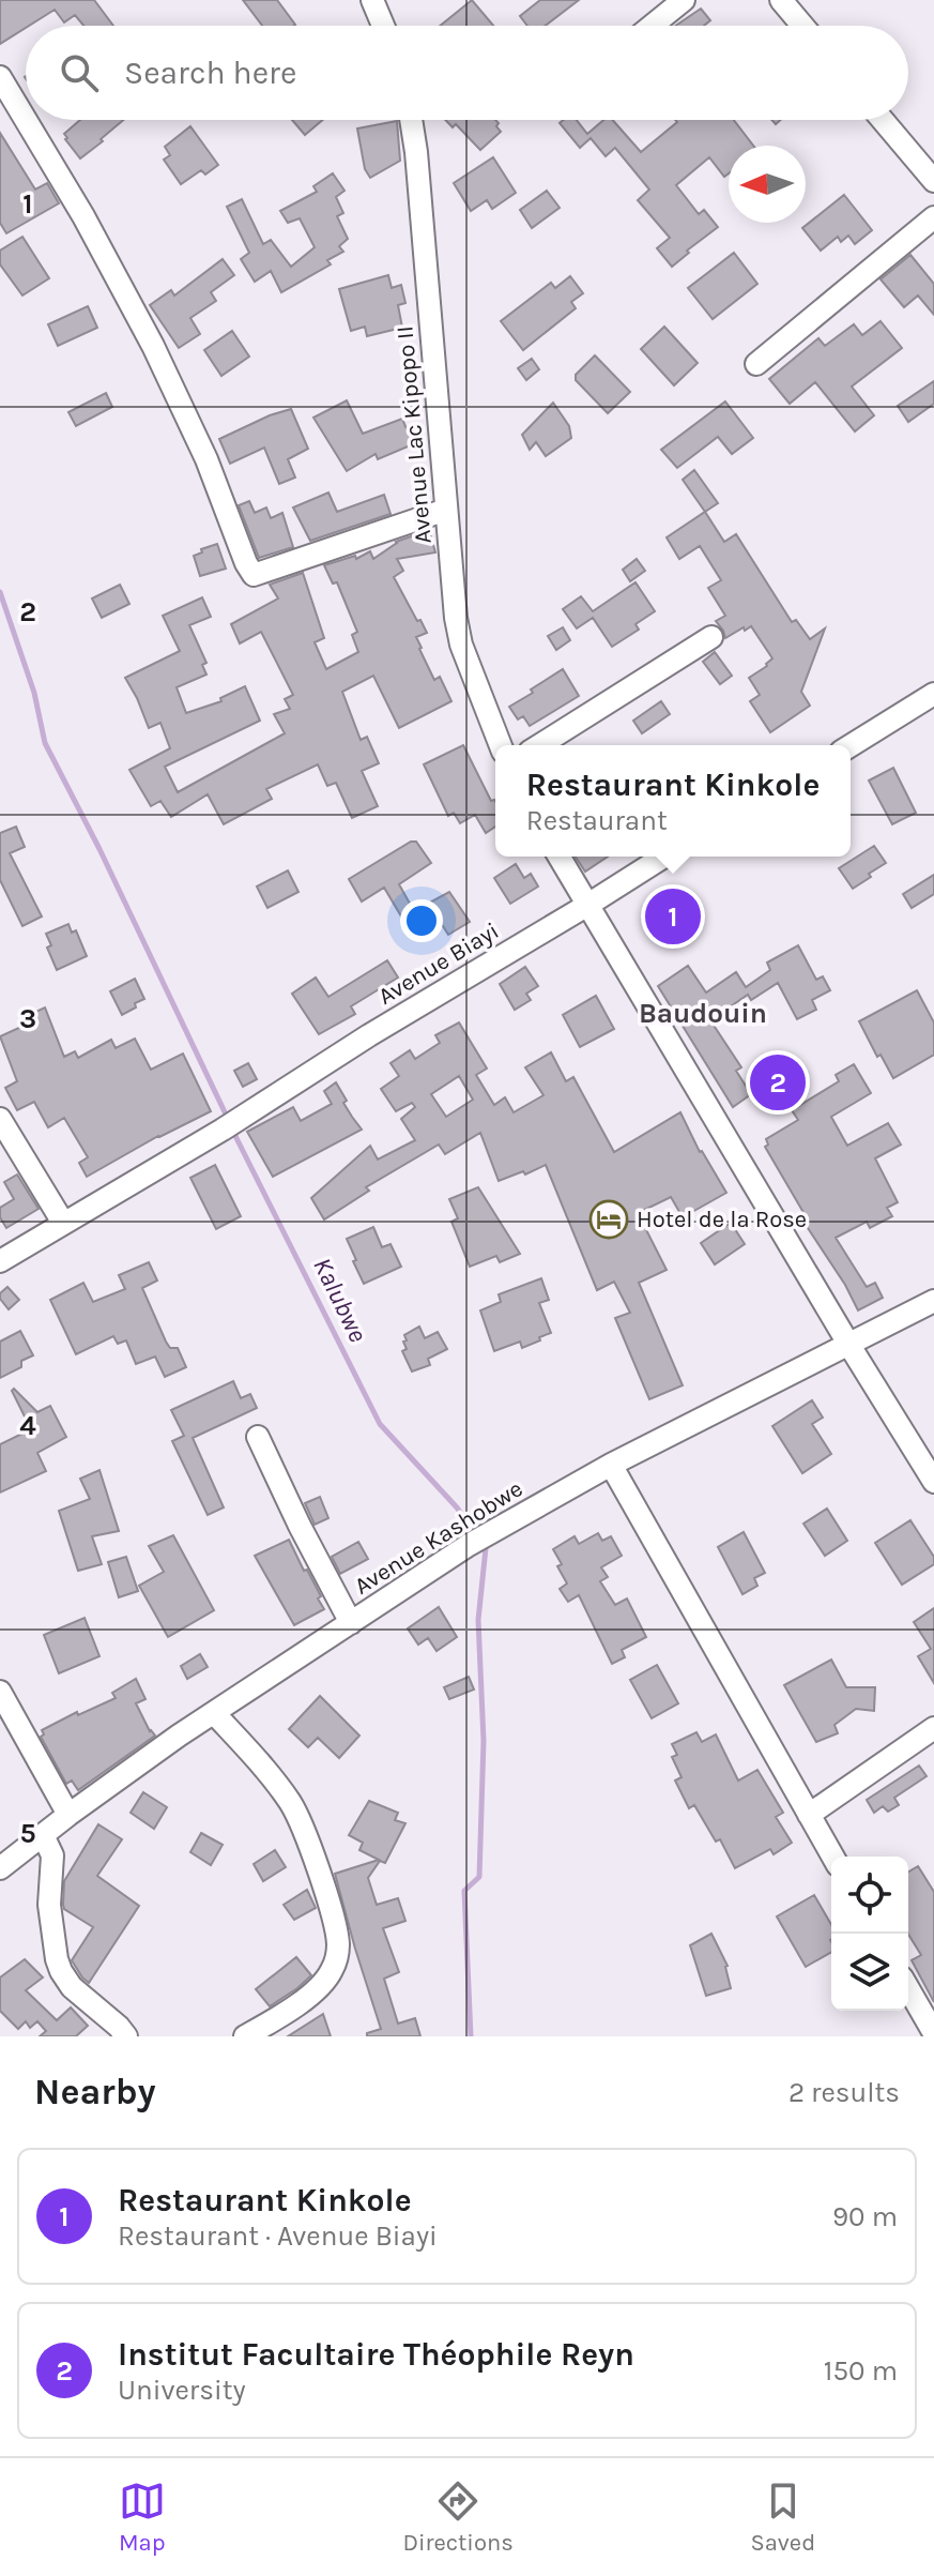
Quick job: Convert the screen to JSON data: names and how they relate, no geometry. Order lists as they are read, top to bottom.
{
  "streets": {
    "street": ["Avenue Lac Kipopo II", "Avenue Biayi", "Avenue Kashobwe"]
  },
  "districts": ["Baudouin"],
  "water": ["Kalubwe"],
  "places": {
    "hotel": ["Hotel de la Rose"]
  },
  "north": "left",
  "page": {
    "search": "Search here",
    "popup": ["Restaurant Kinkole", "Restaurant"],
    "pins": ["1", "2"],
    "heading": ["Nearby", "2 results"],
    "list": [
      {
        "mark": "1",
        "name": "Restaurant Kinkole",
        "note": "Restaurant · Avenue Biayi",
        "value": "90 m"
      },
      {
        "mark": "2",
        "name": "Institut Facultaire Théophile Reyn",
        "note": "University",
        "value": "150 m"
      }
    ],
    "nav": ["Map", "Directions", "Saved"]
  },
  "grid": {
    "rows": [
      "1",
      "2",
      "3",
      "4",
      "5"
    ]
  }
}
